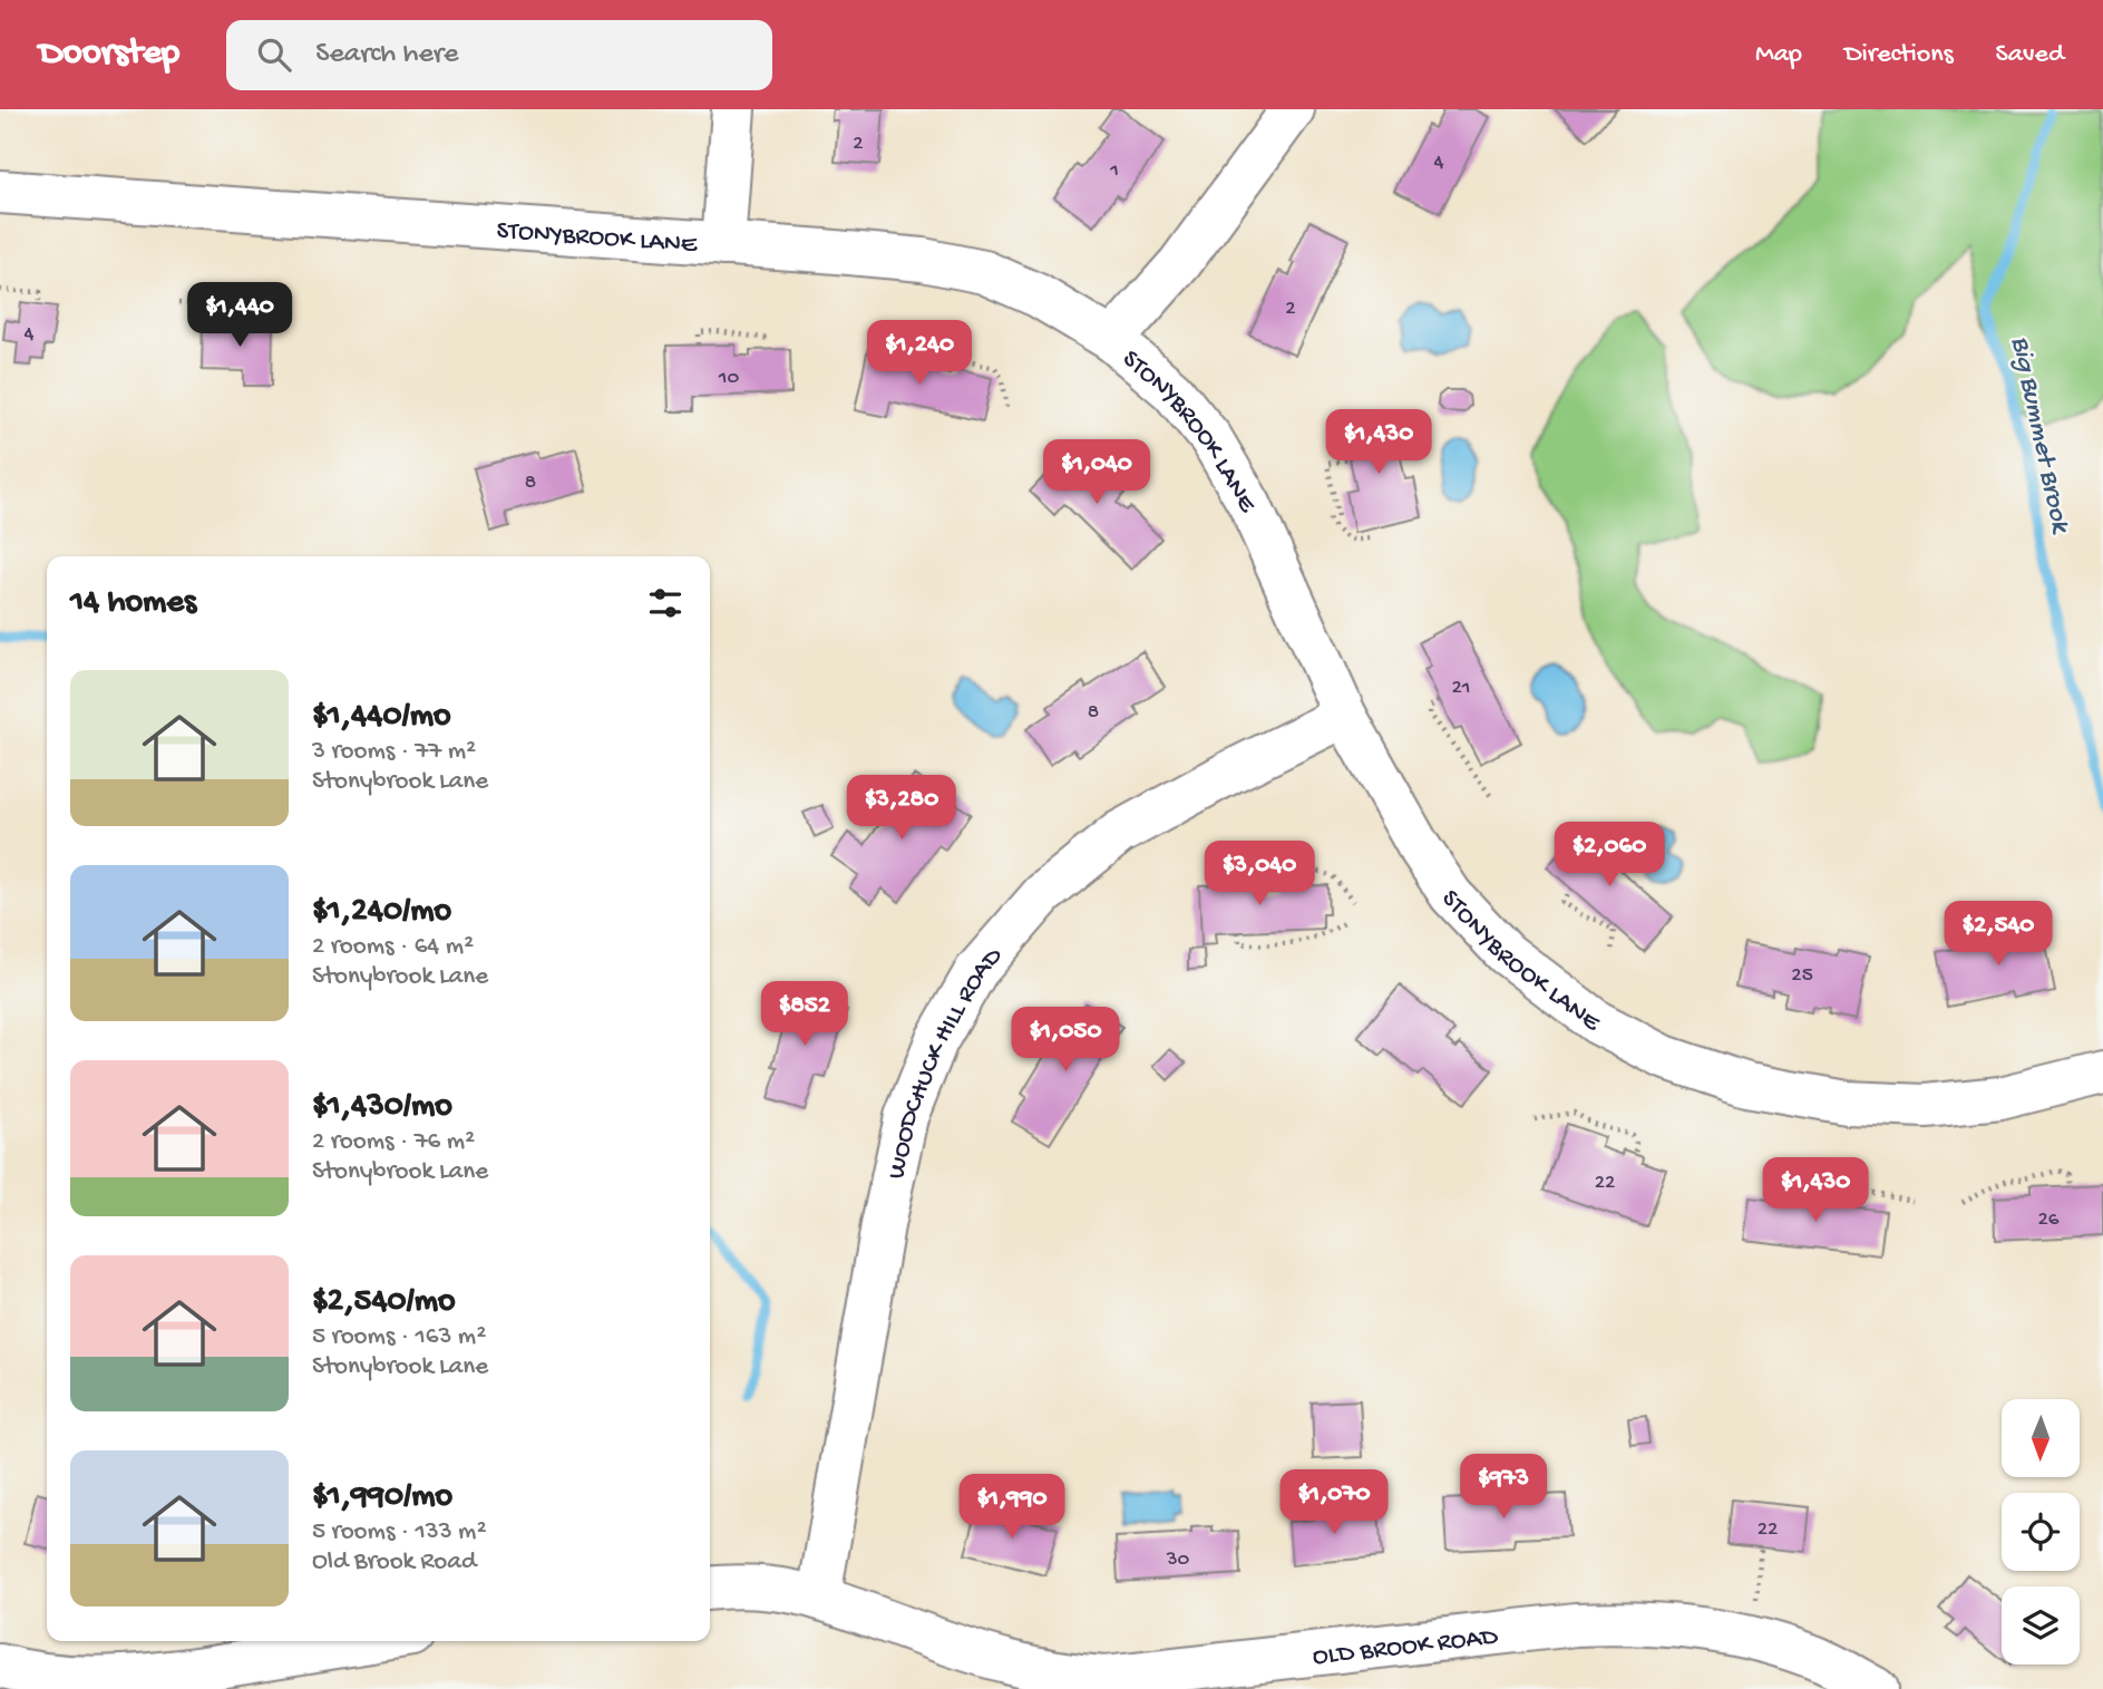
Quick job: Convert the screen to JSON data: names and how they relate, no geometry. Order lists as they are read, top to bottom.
{
  "streets": {
    "street": ["STONYBROOK LANE", "WOODCHUCK HILL ROAD", "OLD BROOK ROAD"]
  },
  "crossings": [
    ["STONYBROOK LANE", "WOODCHUCK HILL ROAD"],
    ["WOODCHUCK HILL ROAD", "OLD BROOK ROAD"]
  ],
  "water": ["Big Bummet Brook"],
  "house_numbers": [
    "2",
    "4",
    "1",
    "2",
    "4",
    "10",
    "8",
    "21",
    "8",
    "25",
    "22",
    "26",
    "22",
    "30"
  ],
  "north": "bottom",
  "page": {
    "header": "Doorstep",
    "search": "Search here",
    "nav": ["Map", "Directions", "Saved"],
    "price": [
      "$1,440",
      "$1,240",
      "$1,430",
      "$1,040",
      "$3,280",
      "$2,060",
      "$3,040",
      "$2,540",
      "$852",
      "$1,050",
      "$1,430",
      "$973",
      "$1,070",
      "$1,990"
    ],
    "heading": "14 homes",
    "list": [
      {
        "name": "$1,440/mo",
        "note": "3 rooms · 77 m² · Stonybrook Lane"
      },
      {
        "name": "$1,240/mo",
        "note": "2 rooms · 64 m² · Stonybrook Lane"
      },
      {
        "name": "$1,430/mo",
        "note": "2 rooms · 76 m² · Stonybrook Lane"
      },
      {
        "name": "$2,540/mo",
        "note": "5 rooms · 163 m² · Stonybrook Lane"
      },
      {
        "name": "$1,990/mo",
        "note": "5 rooms · 133 m² · Old Brook Road"
      }
    ]
  }
}
